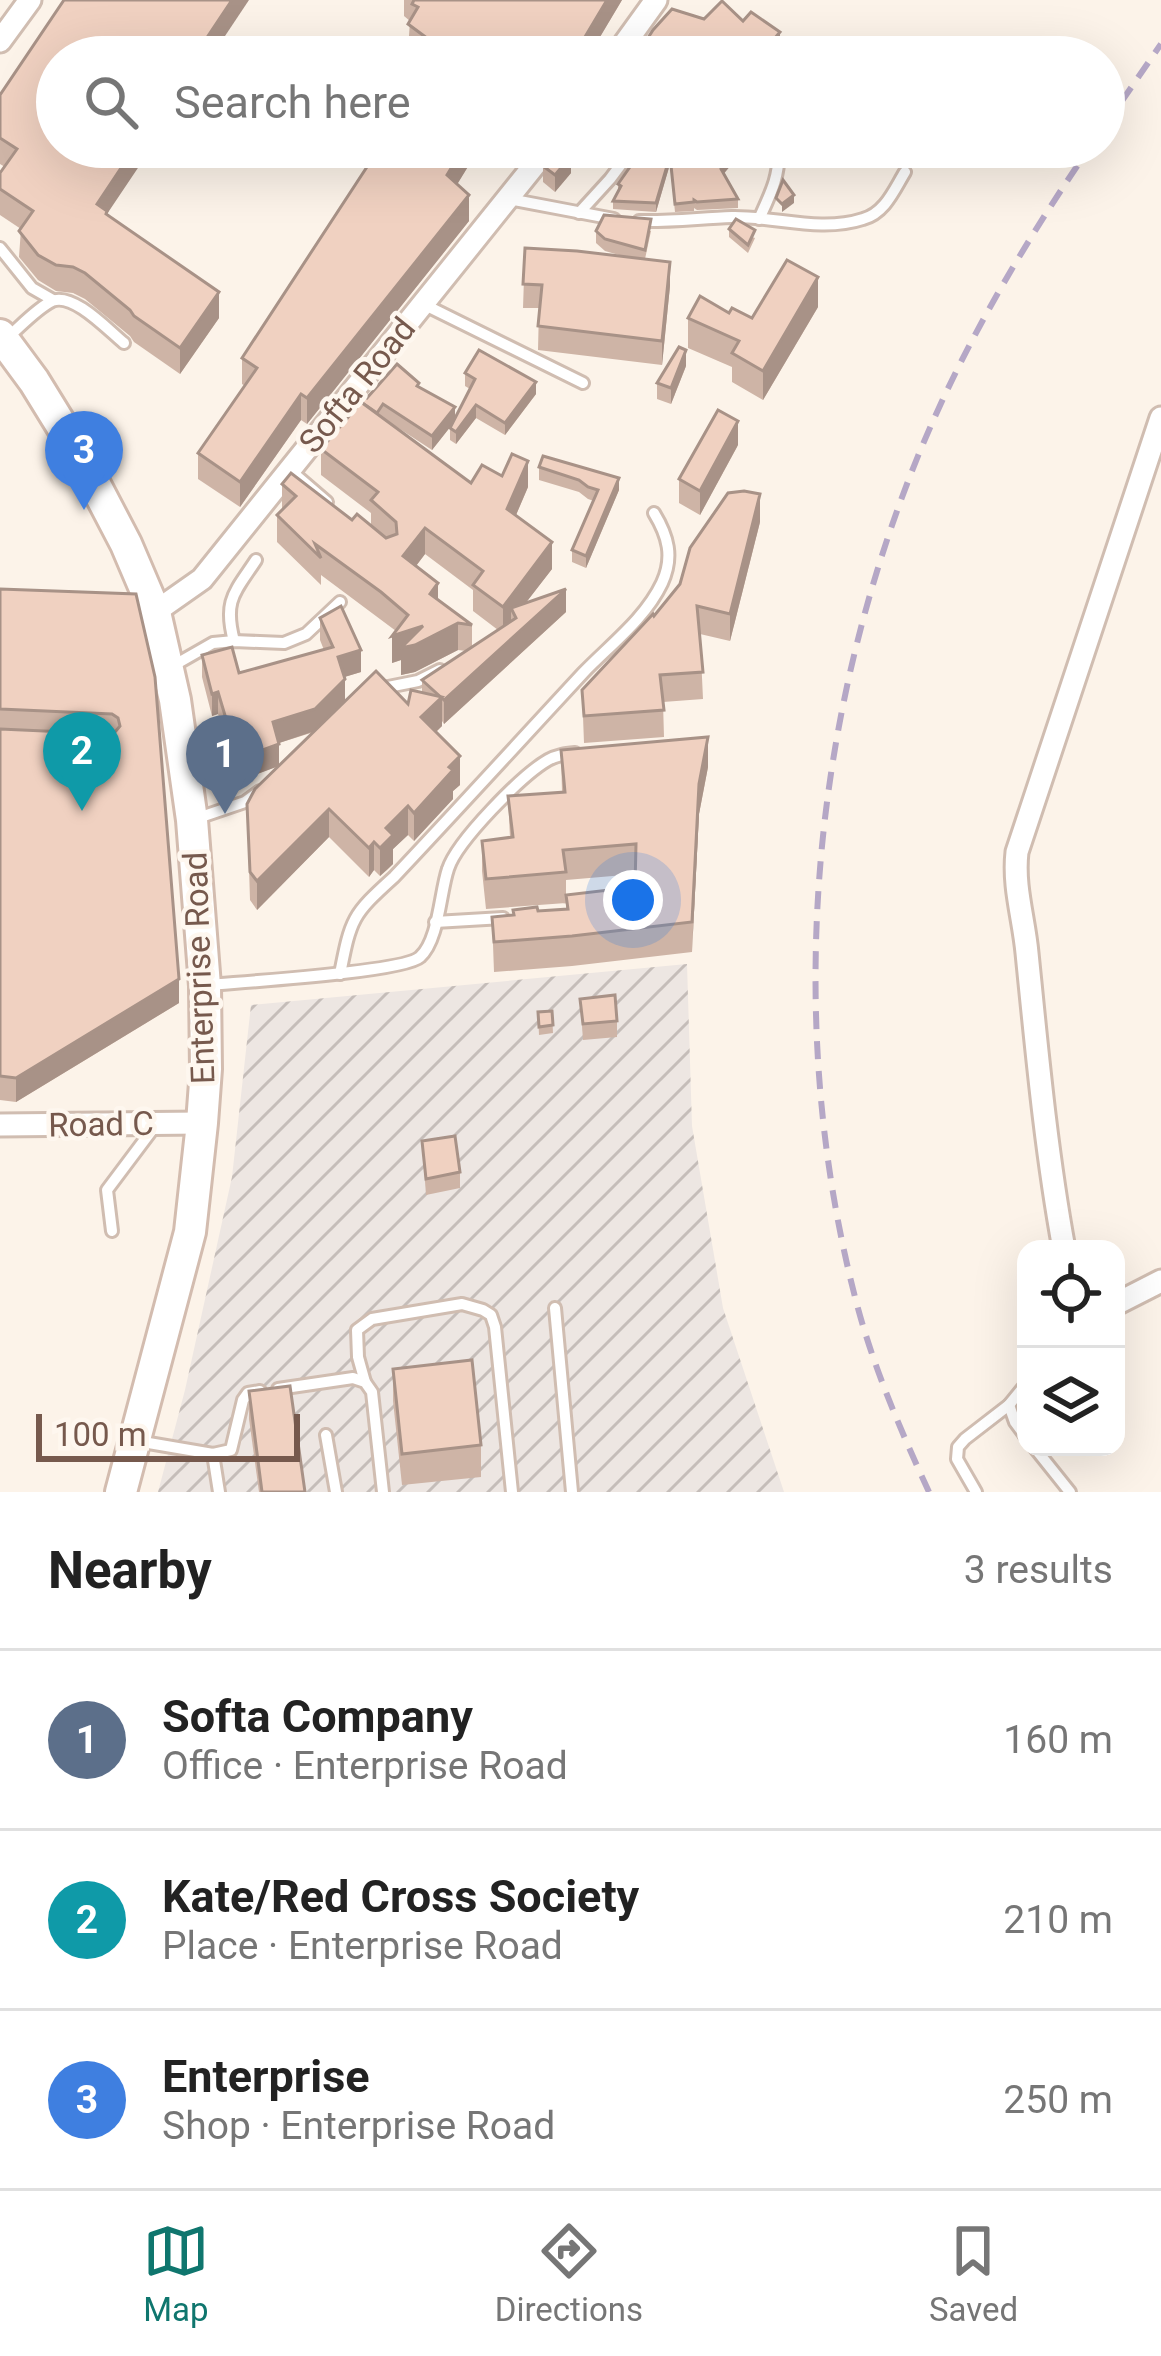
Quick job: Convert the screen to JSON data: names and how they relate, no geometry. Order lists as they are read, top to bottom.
{
  "streets": {
    "main road": ["Enterprise Road"],
    "street": ["Softa Road", "Road C"]
  },
  "crossings": [
    ["Softa Road", "Enterprise Road"],
    ["Enterprise Road", "Road C"]
  ],
  "scale_bar": "100 m",
  "page": {
    "search": "Search here",
    "pins": ["3", "2", "1"],
    "scale": "100 m",
    "heading": ["Nearby", "3 results"],
    "list": [
      {
        "mark": "1",
        "name": "Softa Company",
        "note": "Office · Enterprise Road",
        "value": "160 m"
      },
      {
        "mark": "2",
        "name": "Kate/Red Cross Society",
        "note": "Place · Enterprise Road",
        "value": "210 m"
      },
      {
        "mark": "3",
        "name": "Enterprise",
        "note": "Shop · Enterprise Road",
        "value": "250 m"
      }
    ],
    "nav": ["Map", "Directions", "Saved"]
  }
}
